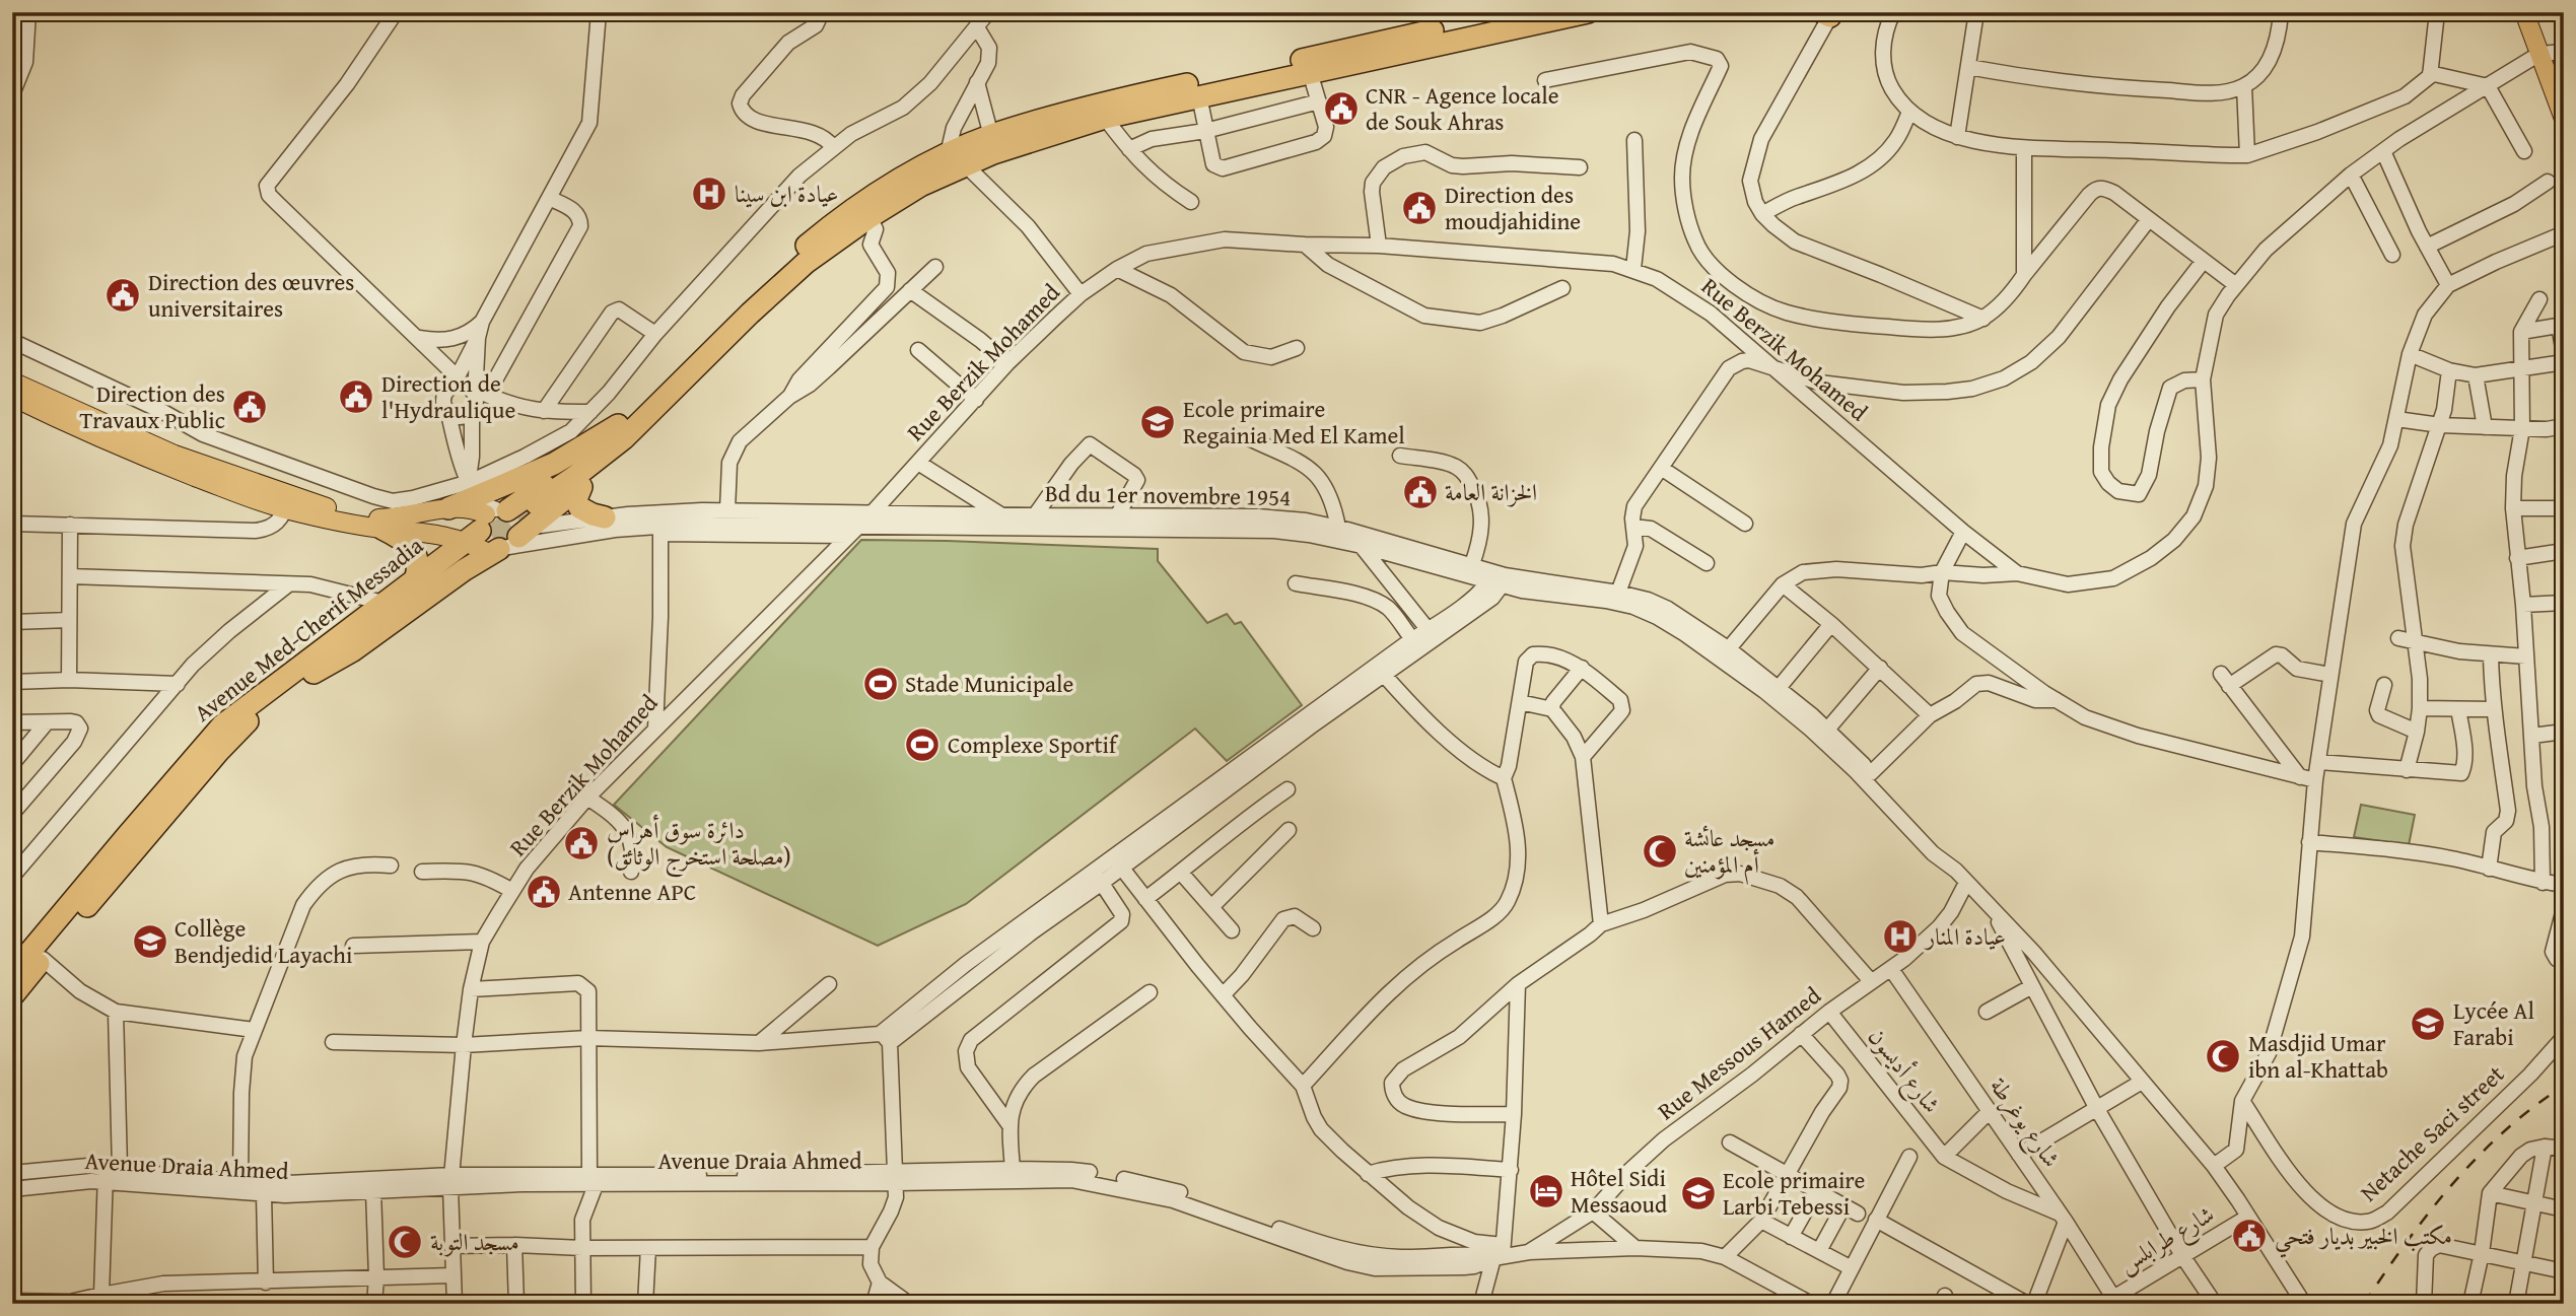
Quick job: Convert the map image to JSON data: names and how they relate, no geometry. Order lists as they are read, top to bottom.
{
  "streets": {
    "highway": ["Avenue Med-Cherif Messadia"],
    "street": [
      "Rue Berzik Mohamed",
      "Bd du 1er novembre 1954",
      "Rue Messous Hamed",
      "شارع أديسون",
      "شارع يوغرطة",
      "Netache Saci street",
      "Avenue Draia Ahmed",
      "شارع طرابلس"
    ]
  },
  "crossings": [
    ["Rue Berzik Mohamed", "Bd du 1er novembre 1954"],
    ["Rue Berzik Mohamed", "Avenue Draia Ahmed"],
    ["Bd du 1er novembre 1954", "Avenue Med-Cherif Messadia"],
    ["Rue Messous Hamed", "شارع أديسون"],
    ["Rue Messous Hamed", "شارع يوغرطة"],
    ["شارع يوغرطة", "شارع طرابلس"]
  ],
  "places": {
    "public building": [
      "CNR - Agence locale de Souk Ahras",
      "Direction des moudjahidine",
      "Direction des œuvres universitaires",
      "Direction de l'Hydraulique",
      "Direction des Travaux Public",
      "الخزانة العامة",
      "دائرة سوق أهراس (مصلحة استخرج الوثائق)",
      "Antenne APC",
      "مكتب الخبير بديار فتحي"
    ],
    "hospital": ["عيادة ابن سينا", "عيادة المنار"],
    "school or university": [
      "Ecole primaire Regainia Med El Kamel",
      "Collège Bendjedid Layachi",
      "Lycée Al Farabi",
      "Ecole primaire Larbi Tebessi"
    ],
    "sports": ["Stade Municipale", "Complexe Sportif"],
    "mosque": ["مسجد عائشة أم المؤمنين", "Masdjid Umar ibn al-Khattab", "مسجد التوبة"],
    "hotel": ["Hôtel Sidi Messaoud"]
  }
}
